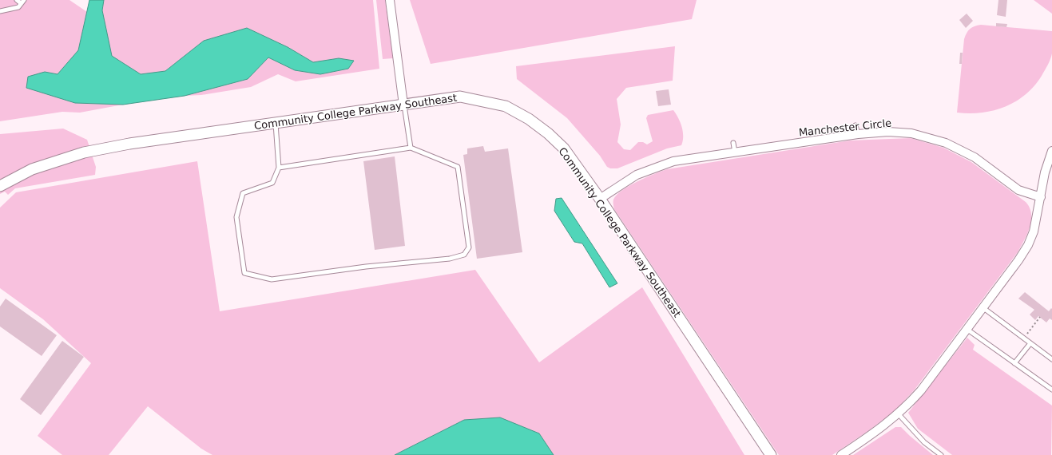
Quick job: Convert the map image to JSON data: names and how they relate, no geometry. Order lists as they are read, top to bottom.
{
  "streets": {
    "street": ["Community College Parkway Southeast", "Manchester Circle"]
  },
  "crossings": [
    ["Community College Parkway Southeast", "Manchester Circle"]
  ]
}
